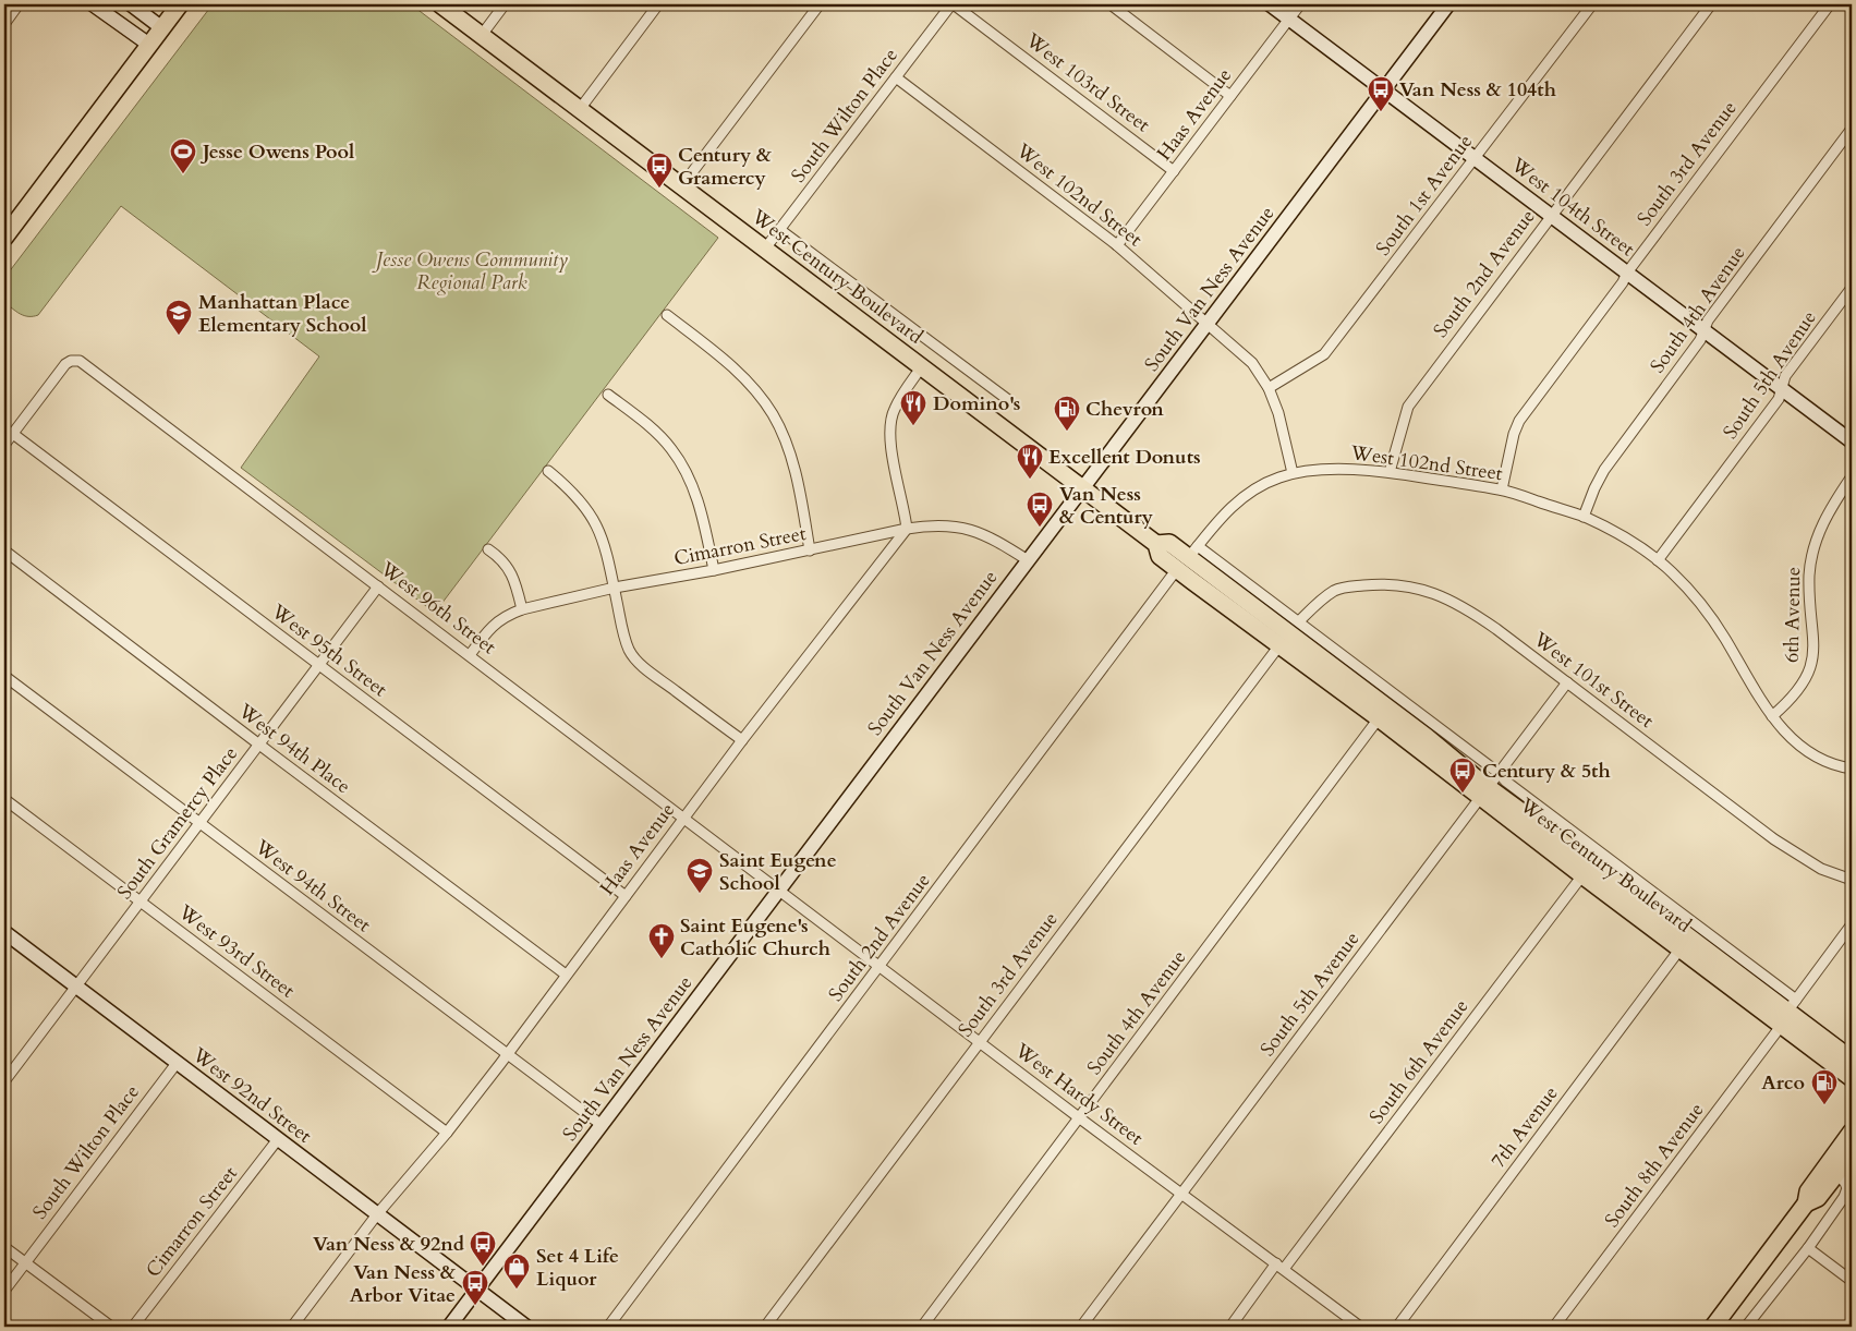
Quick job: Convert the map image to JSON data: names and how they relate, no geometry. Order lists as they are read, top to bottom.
{
  "streets": {
    "main road": ["West Century Boulevard"],
    "street": [
      "West 103rd Street",
      "Haas Avenue",
      "South Wilton Place",
      "South 3rd Avenue",
      "West 102nd Street",
      "South 1st Avenue",
      "West 104th Street",
      "South 2nd Avenue",
      "South Van Ness Avenue",
      "South 4th Avenue",
      "South 5th Avenue",
      "Cimarron Street",
      "West 96th Street",
      "6th Avenue",
      "West 95th Street",
      "West 101st Street",
      "West 94th Place",
      "South Gramercy Place",
      "West 94th Street",
      "West 93rd Street",
      "South 6th Avenue",
      "West Hardy Street",
      "West 92nd Street",
      "7th Avenue",
      "South 8th Avenue"
    ]
  },
  "crossings": [
    ["West 103rd Street", "Haas Avenue"],
    ["West 103rd Street", "South Wilton Place"],
    ["Haas Avenue", "West 102nd Street"],
    ["Haas Avenue", "West 104th Street"],
    ["Haas Avenue", "Cimarron Street"],
    ["Haas Avenue", "West 96th Street"],
    ["Haas Avenue", "West 95th Street"],
    ["Haas Avenue", "West 94th Place"],
    ["Haas Avenue", "West 94th Street"],
    ["Haas Avenue", "West 93rd Street"],
    ["Haas Avenue", "West 92nd Street"],
    ["South Wilton Place", "West 102nd Street"],
    ["South Wilton Place", "West Century Boulevard"],
    ["South Wilton Place", "West 92nd Street"],
    ["South 3rd Avenue", "West 102nd Street"],
    ["South 3rd Avenue", "West 104th Street"],
    ["South 3rd Avenue", "West Century Boulevard"],
    ["South 3rd Avenue", "West Hardy Street"],
    ["West 102nd Street", "South 1st Avenue"],
    ["West 102nd Street", "South 2nd Avenue"],
    ["West 102nd Street", "South Van Ness Avenue"],
    ["West 102nd Street", "South 4th Avenue"],
    ["West 102nd Street", "South 5th Avenue"],
    ["West 102nd Street", "6th Avenue"],
    ["South 1st Avenue", "West 104th Street"],
    ["West 104th Street", "South 2nd Avenue"],
    ["West 104th Street", "South Van Ness Avenue"],
    ["West 104th Street", "South 4th Avenue"],
    ["West 104th Street", "South 5th Avenue"],
    ["South 2nd Avenue", "West Century Boulevard"],
    ["South 2nd Avenue", "West Hardy Street"],
    ["West Century Boulevard", "South Van Ness Avenue"],
    ["West Century Boulevard", "South 4th Avenue"],
    ["West Century Boulevard", "South 5th Avenue"],
    ["West Century Boulevard", "West 101st Street"],
    ["West Century Boulevard", "South 6th Avenue"],
    ["West Century Boulevard", "7th Avenue"],
    ["West Century Boulevard", "South 8th Avenue"],
    ["South Van Ness Avenue", "Cimarron Street"],
    ["South Van Ness Avenue", "West 96th Street"],
    ["South Van Ness Avenue", "West 94th Street"],
    ["South Van Ness Avenue", "West Hardy Street"],
    ["South Van Ness Avenue", "West 92nd Street"],
    ["South 4th Avenue", "West Hardy Street"],
    ["South 5th Avenue", "West 101st Street"],
    ["South 5th Avenue", "West Hardy Street"],
    ["Cimarron Street", "West 96th Street"],
    ["Cimarron Street", "West 92nd Street"],
    ["West 96th Street", "West 95th Street"],
    ["West 96th Street", "South Gramercy Place"],
    ["West 96th Street", "West Hardy Street"],
    ["West 95th Street", "South Gramercy Place"],
    ["West 94th Place", "South Gramercy Place"],
    ["South Gramercy Place", "West 94th Street"],
    ["South Gramercy Place", "West 93rd Street"],
    ["South Gramercy Place", "West 92nd Street"],
    ["South 6th Avenue", "West Hardy Street"]
  ],
  "parks": ["Jesse Owens Community Regional Park"],
  "places": {
    "bus stop": [
      "Van Ness & 104th",
      "Century & Gramercy",
      "Van Ness & Century",
      "Century & 5th",
      "Van Ness & 92nd",
      "Van Ness & Arbor Vitae"
    ],
    "sports": ["Jesse Owens Pool"],
    "school or university": ["Manhattan Place Elementary School", "Saint Eugene School"],
    "restaurant": ["Domino's", "Excellent Donuts"],
    "fuel station": ["Chevron", "Arco"],
    "church": ["Saint Eugene's Catholic Church"],
    "shop": ["Set 4 Life Liquor"]
  }
}
